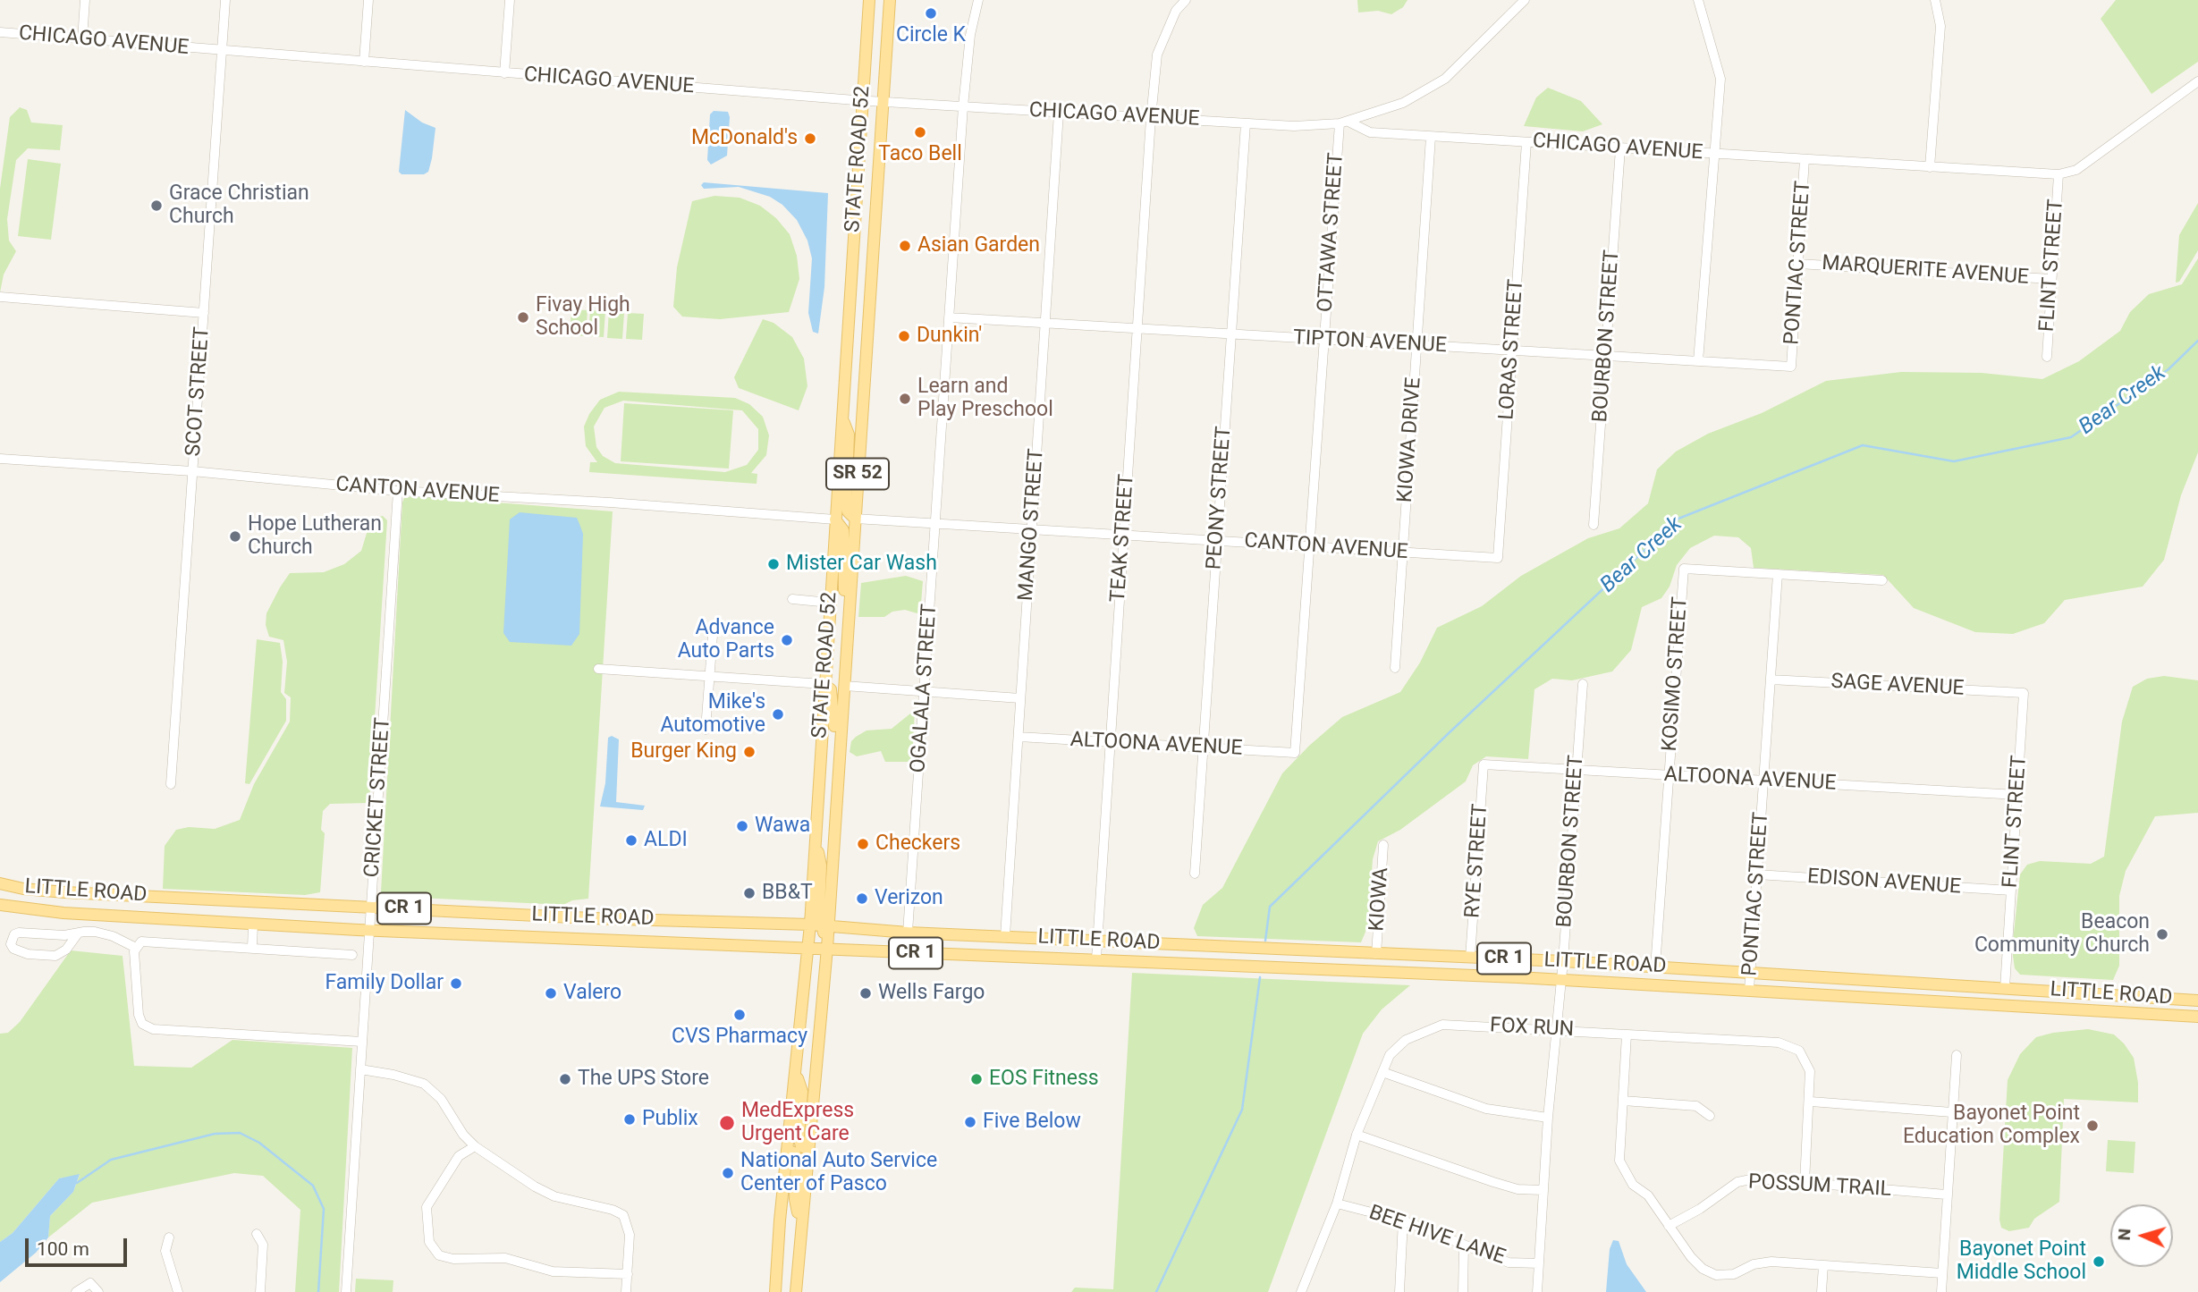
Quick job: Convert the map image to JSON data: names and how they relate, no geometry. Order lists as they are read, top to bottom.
{
  "streets": {
    "main road": [
      "STATE ROAD 52",
      "SR 52",
      "LITTLE ROAD",
      "CR 1"
    ],
    "street": [
      "CHICAGO AVENUE",
      "OTTAWA STREET",
      "PONTIAC STREET",
      "FLINT STREET",
      "MARQUERITE AVENUE",
      "BOURBON STREET",
      "TIPTON AVENUE",
      "LORAS STREET",
      "SCOT STREET",
      "KIOWA DRIVE",
      "CANTON AVENUE",
      "PEONY STREET",
      "MANGO STREET",
      "TEAK STREET",
      "KOSIMO STREET",
      "SAGE AVENUE",
      "OGALALA STREET",
      "ALTOONA AVENUE",
      "CRICKET STREET",
      "RYE STREET",
      "EDISON AVENUE",
      "KIOWA",
      "FOX RUN",
      "POSSUM TRAIL",
      "BEE HIVE LANE"
    ]
  },
  "crossings": [
    ["CHICAGO AVENUE", "STATE ROAD 52"],
    ["CHICAGO AVENUE", "OTTAWA STREET"],
    ["CHICAGO AVENUE", "PONTIAC STREET"],
    ["CHICAGO AVENUE", "FLINT STREET"],
    ["CHICAGO AVENUE", "BOURBON STREET"],
    ["CHICAGO AVENUE", "LORAS STREET"],
    ["CHICAGO AVENUE", "SCOT STREET"],
    ["CHICAGO AVENUE", "KIOWA DRIVE"],
    ["CHICAGO AVENUE", "PEONY STREET"],
    ["CHICAGO AVENUE", "MANGO STREET"],
    ["CHICAGO AVENUE", "TEAK STREET"],
    ["CHICAGO AVENUE", "OGALALA STREET"],
    ["STATE ROAD 52", "CANTON AVENUE"],
    ["STATE ROAD 52", "LITTLE ROAD"],
    ["OTTAWA STREET", "TIPTON AVENUE"],
    ["OTTAWA STREET", "CANTON AVENUE"],
    ["OTTAWA STREET", "ALTOONA AVENUE"],
    ["PONTIAC STREET", "MARQUERITE AVENUE"],
    ["PONTIAC STREET", "TIPTON AVENUE"],
    ["PONTIAC STREET", "KOSIMO STREET"],
    ["PONTIAC STREET", "SAGE AVENUE"],
    ["PONTIAC STREET", "ALTOONA AVENUE"],
    ["PONTIAC STREET", "EDISON AVENUE"],
    ["PONTIAC STREET", "LITTLE ROAD"],
    ["FLINT STREET", "MARQUERITE AVENUE"],
    ["FLINT STREET", "SAGE AVENUE"],
    ["FLINT STREET", "ALTOONA AVENUE"],
    ["FLINT STREET", "EDISON AVENUE"],
    ["FLINT STREET", "LITTLE ROAD"],
    ["BOURBON STREET", "TIPTON AVENUE"],
    ["BOURBON STREET", "ALTOONA AVENUE"],
    ["BOURBON STREET", "LITTLE ROAD"],
    ["BOURBON STREET", "FOX RUN"],
    ["BOURBON STREET", "BEE HIVE LANE"],
    ["TIPTON AVENUE", "LORAS STREET"],
    ["TIPTON AVENUE", "KIOWA DRIVE"],
    ["TIPTON AVENUE", "PEONY STREET"],
    ["TIPTON AVENUE", "MANGO STREET"],
    ["TIPTON AVENUE", "TEAK STREET"],
    ["TIPTON AVENUE", "OGALALA STREET"],
    ["LORAS STREET", "CANTON AVENUE"],
    ["SCOT STREET", "CANTON AVENUE"],
    ["KIOWA DRIVE", "CANTON AVENUE"],
    ["CANTON AVENUE", "PEONY STREET"],
    ["CANTON AVENUE", "MANGO STREET"],
    ["CANTON AVENUE", "TEAK STREET"],
    ["CANTON AVENUE", "OGALALA STREET"],
    ["CANTON AVENUE", "CRICKET STREET"],
    ["PEONY STREET", "ALTOONA AVENUE"],
    ["MANGO STREET", "ALTOONA AVENUE"],
    ["MANGO STREET", "LITTLE ROAD"],
    ["TEAK STREET", "ALTOONA AVENUE"],
    ["TEAK STREET", "LITTLE ROAD"],
    ["KOSIMO STREET", "ALTOONA AVENUE"],
    ["KOSIMO STREET", "LITTLE ROAD"],
    ["OGALALA STREET", "LITTLE ROAD"],
    ["ALTOONA AVENUE", "RYE STREET"],
    ["CRICKET STREET", "LITTLE ROAD"],
    ["RYE STREET", "LITTLE ROAD"],
    ["LITTLE ROAD", "KIOWA"],
    ["FOX RUN", "POSSUM TRAIL"],
    ["FOX RUN", "BEE HIVE LANE"]
  ],
  "water": ["Bear Creek"],
  "places": [
    "Circle K",
    "Taco Bell",
    "McDonald's",
    "Grace Christian Church",
    "Asian Garden",
    "Fivay High School",
    "Dunkin'",
    "Learn and Play Preschool",
    "Hope Lutheran Church",
    "Mister Car Wash",
    "Advance Auto Parts",
    "Mike's Automotive",
    "Burger King",
    "Wawa",
    "ALDI",
    "Checkers",
    "BB&T",
    "Verizon",
    "Beacon Community Church",
    "Family Dollar",
    "Valero",
    "Wells Fargo",
    "CVS Pharmacy",
    "The UPS Store",
    "EOS Fitness",
    "Publix",
    "Five Below",
    "MedExpress Urgent Care",
    "Bayonet Point Education Complex",
    "National Auto Service Center of Pasco",
    "Bayonet Point Middle School"
  ],
  "scale_bar": "100 m",
  "north": "left"
}
